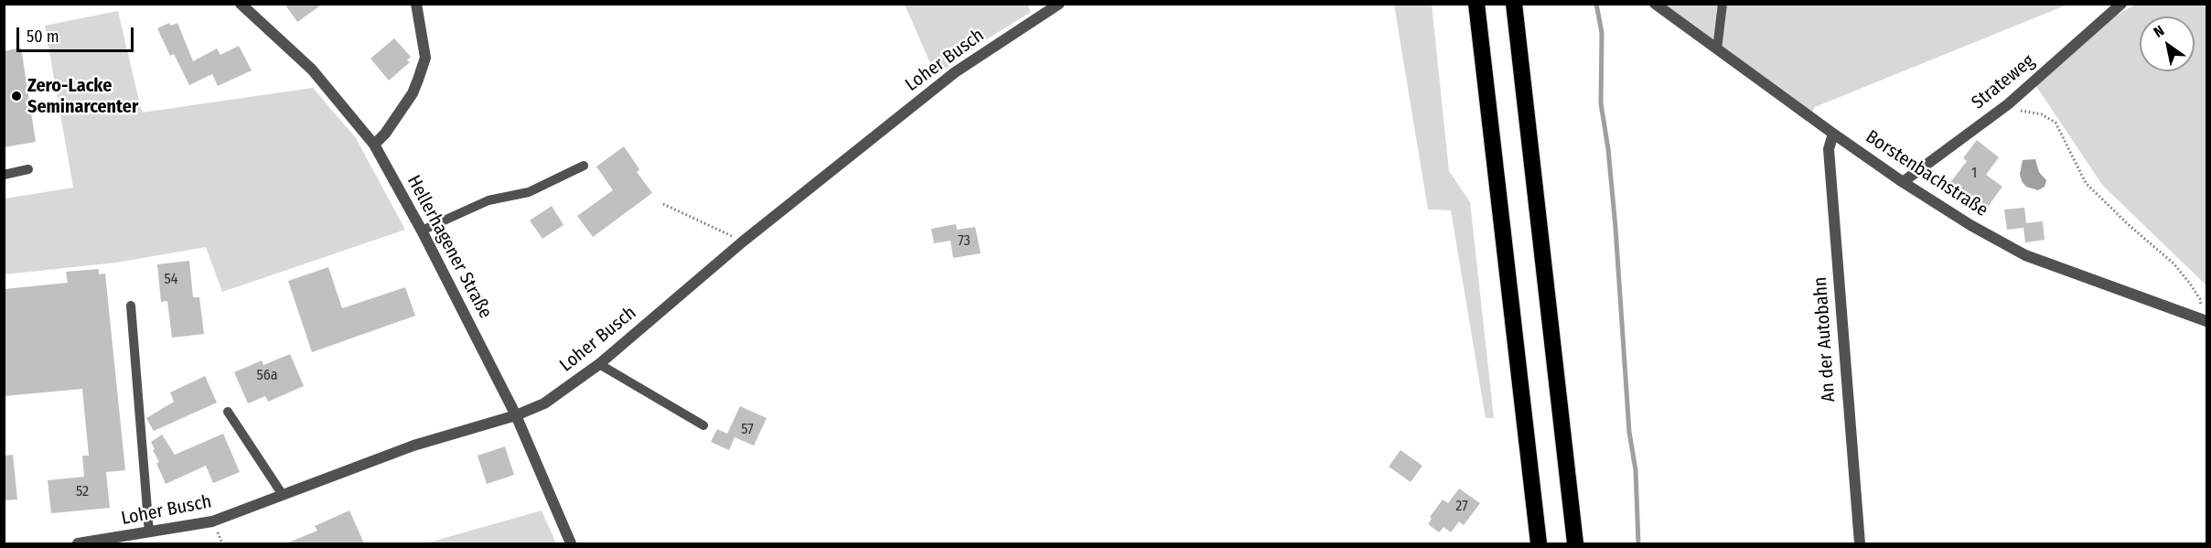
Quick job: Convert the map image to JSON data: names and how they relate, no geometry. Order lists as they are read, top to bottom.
{
  "streets": {
    "street": [
      "Loher Busch",
      "Strateweg",
      "Borstenbachstraße",
      "Hellerhagener Straße",
      "An der Autobahn"
    ]
  },
  "crossings": [
    ["Loher Busch", "Hellerhagener Straße"],
    ["Strateweg", "Borstenbachstraße"],
    ["Borstenbachstraße", "An der Autobahn"]
  ],
  "places": ["Zero-Lacke Seminarcenter"],
  "house_numbers": [
    "1",
    "73",
    "54",
    "56a",
    "57",
    "52",
    "27"
  ],
  "scale_bar": "50 m",
  "north": "top left"
}
